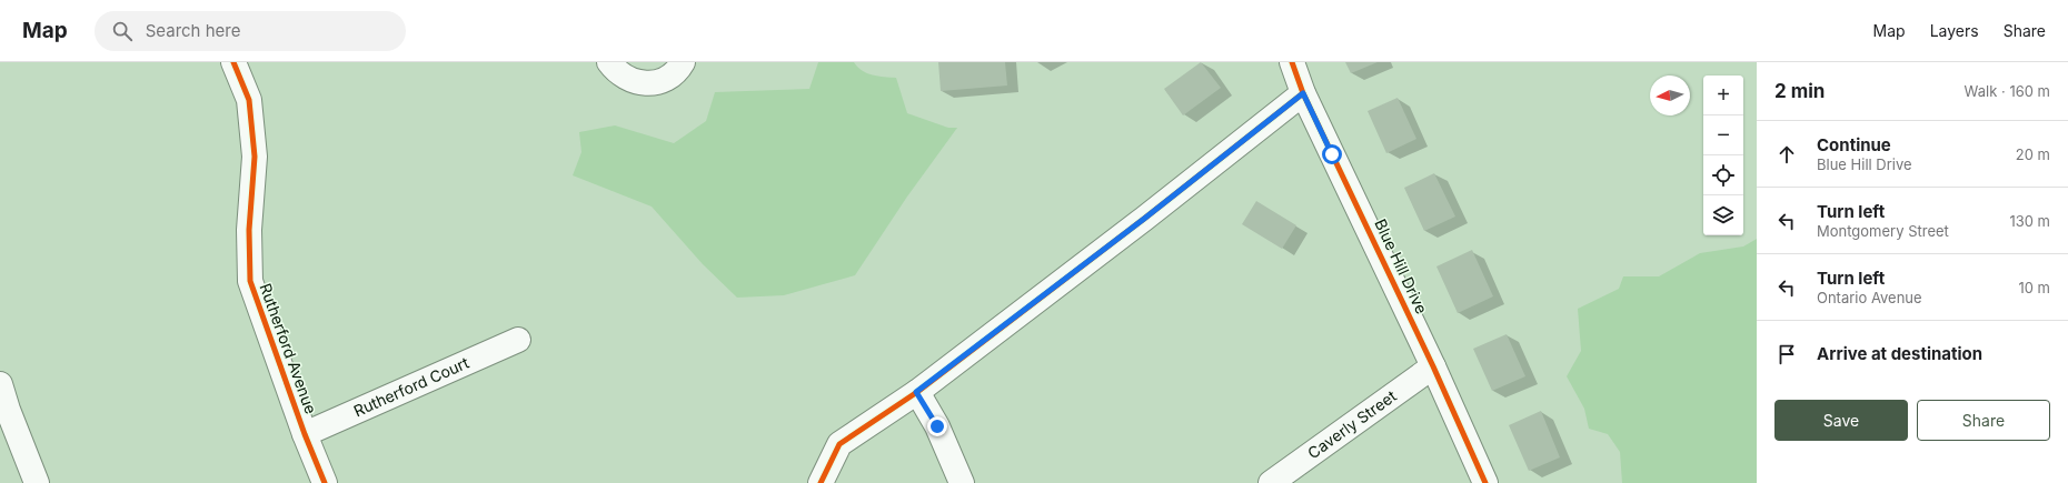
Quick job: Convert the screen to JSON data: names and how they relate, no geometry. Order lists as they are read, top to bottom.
{
  "streets": {
    "street": [
      "Blue Hill Drive",
      "Rutherford Avenue",
      "Rutherford Court",
      "Caverly Street"
    ]
  },
  "crossings": [
    ["Blue Hill Drive", "Caverly Street"],
    ["Rutherford Avenue", "Rutherford Court"]
  ],
  "north": "left",
  "page": {
    "header": "Map",
    "search": "Search here",
    "nav": ["Map", "Layers", "Share"],
    "heading": ["2 min", "Walk · 160 m"],
    "map_buttons": ["+", "−"],
    "list": [
      ["Continue", "Blue Hill Drive", "20 m"],
      ["Turn left", "Montgomery Street", "130 m"],
      ["Turn left", "Ontario Avenue", "10 m"],
      "Arrive at destination"
    ],
    "buttons": ["Save", "Share"]
  }
}
